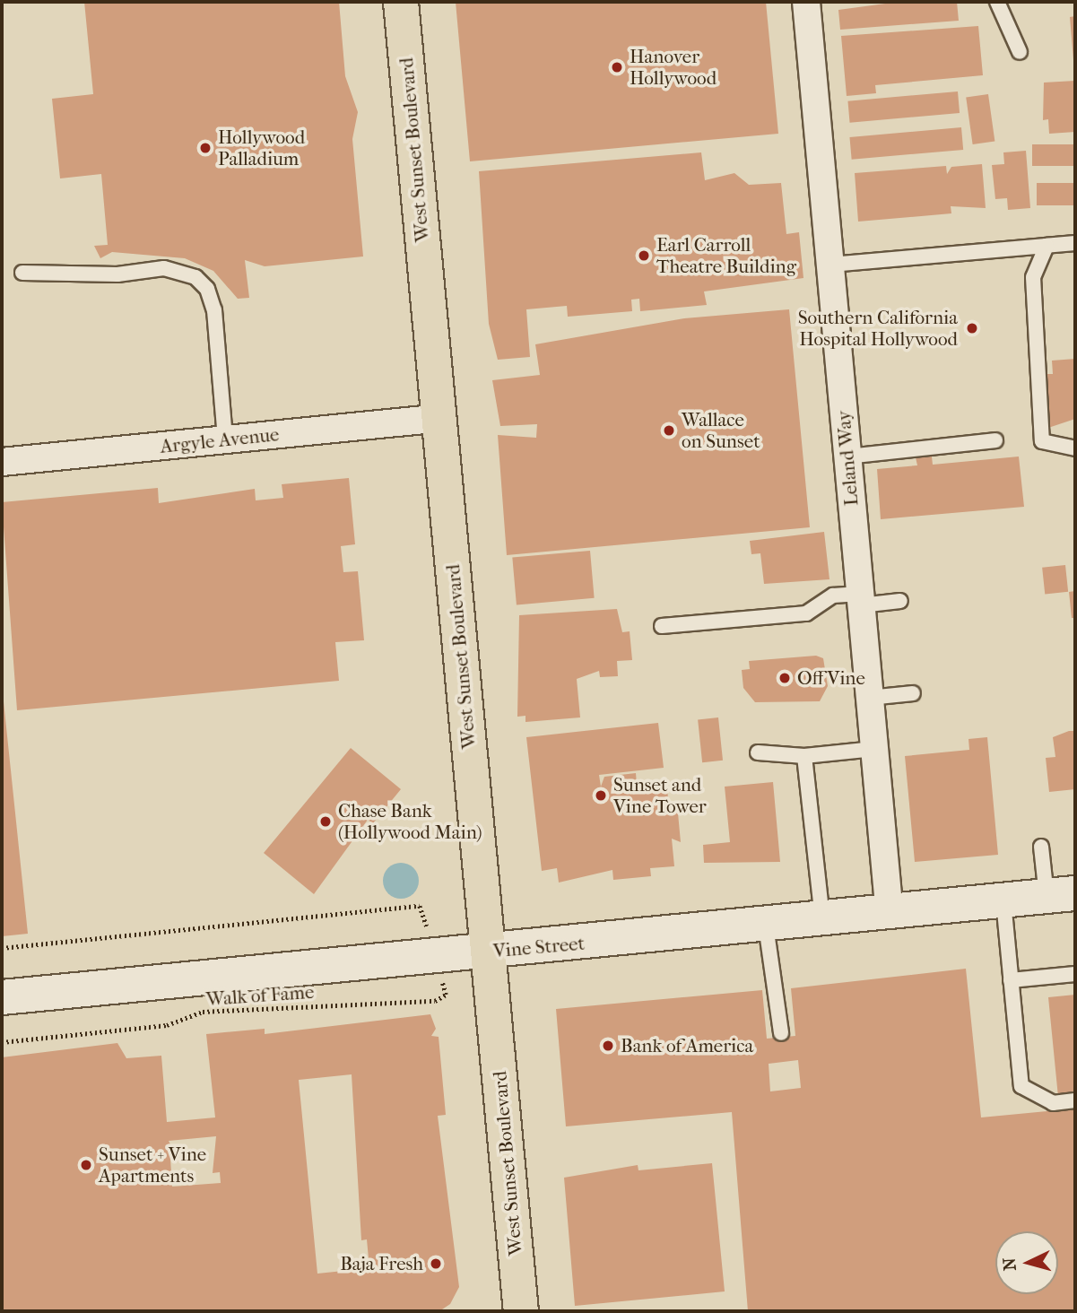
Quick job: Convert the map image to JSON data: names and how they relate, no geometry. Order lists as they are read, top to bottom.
{
  "streets": {
    "main road": ["West Sunset Boulevard", "Vine Street"],
    "street": ["Argyle Avenue", "Leland Way"],
    "path": ["Walk of Fame"]
  },
  "crossings": [
    ["West Sunset Boulevard", "Argyle Avenue"],
    ["West Sunset Boulevard", "Vine Street"],
    ["Leland Way", "Vine Street"]
  ],
  "places": [
    "Hanover Hollywood",
    "Hollywood Palladium",
    "Earl Carroll Theatre Building",
    "Southern California Hospital Hollywood",
    "Wallace on Sunset",
    "Off Vine",
    "Sunset and Vine Tower",
    "Chase Bank (Hollywood Main)",
    "Bank of America",
    "Sunset + Vine Apartments",
    "Baja Fresh"
  ],
  "north": "left"
}
